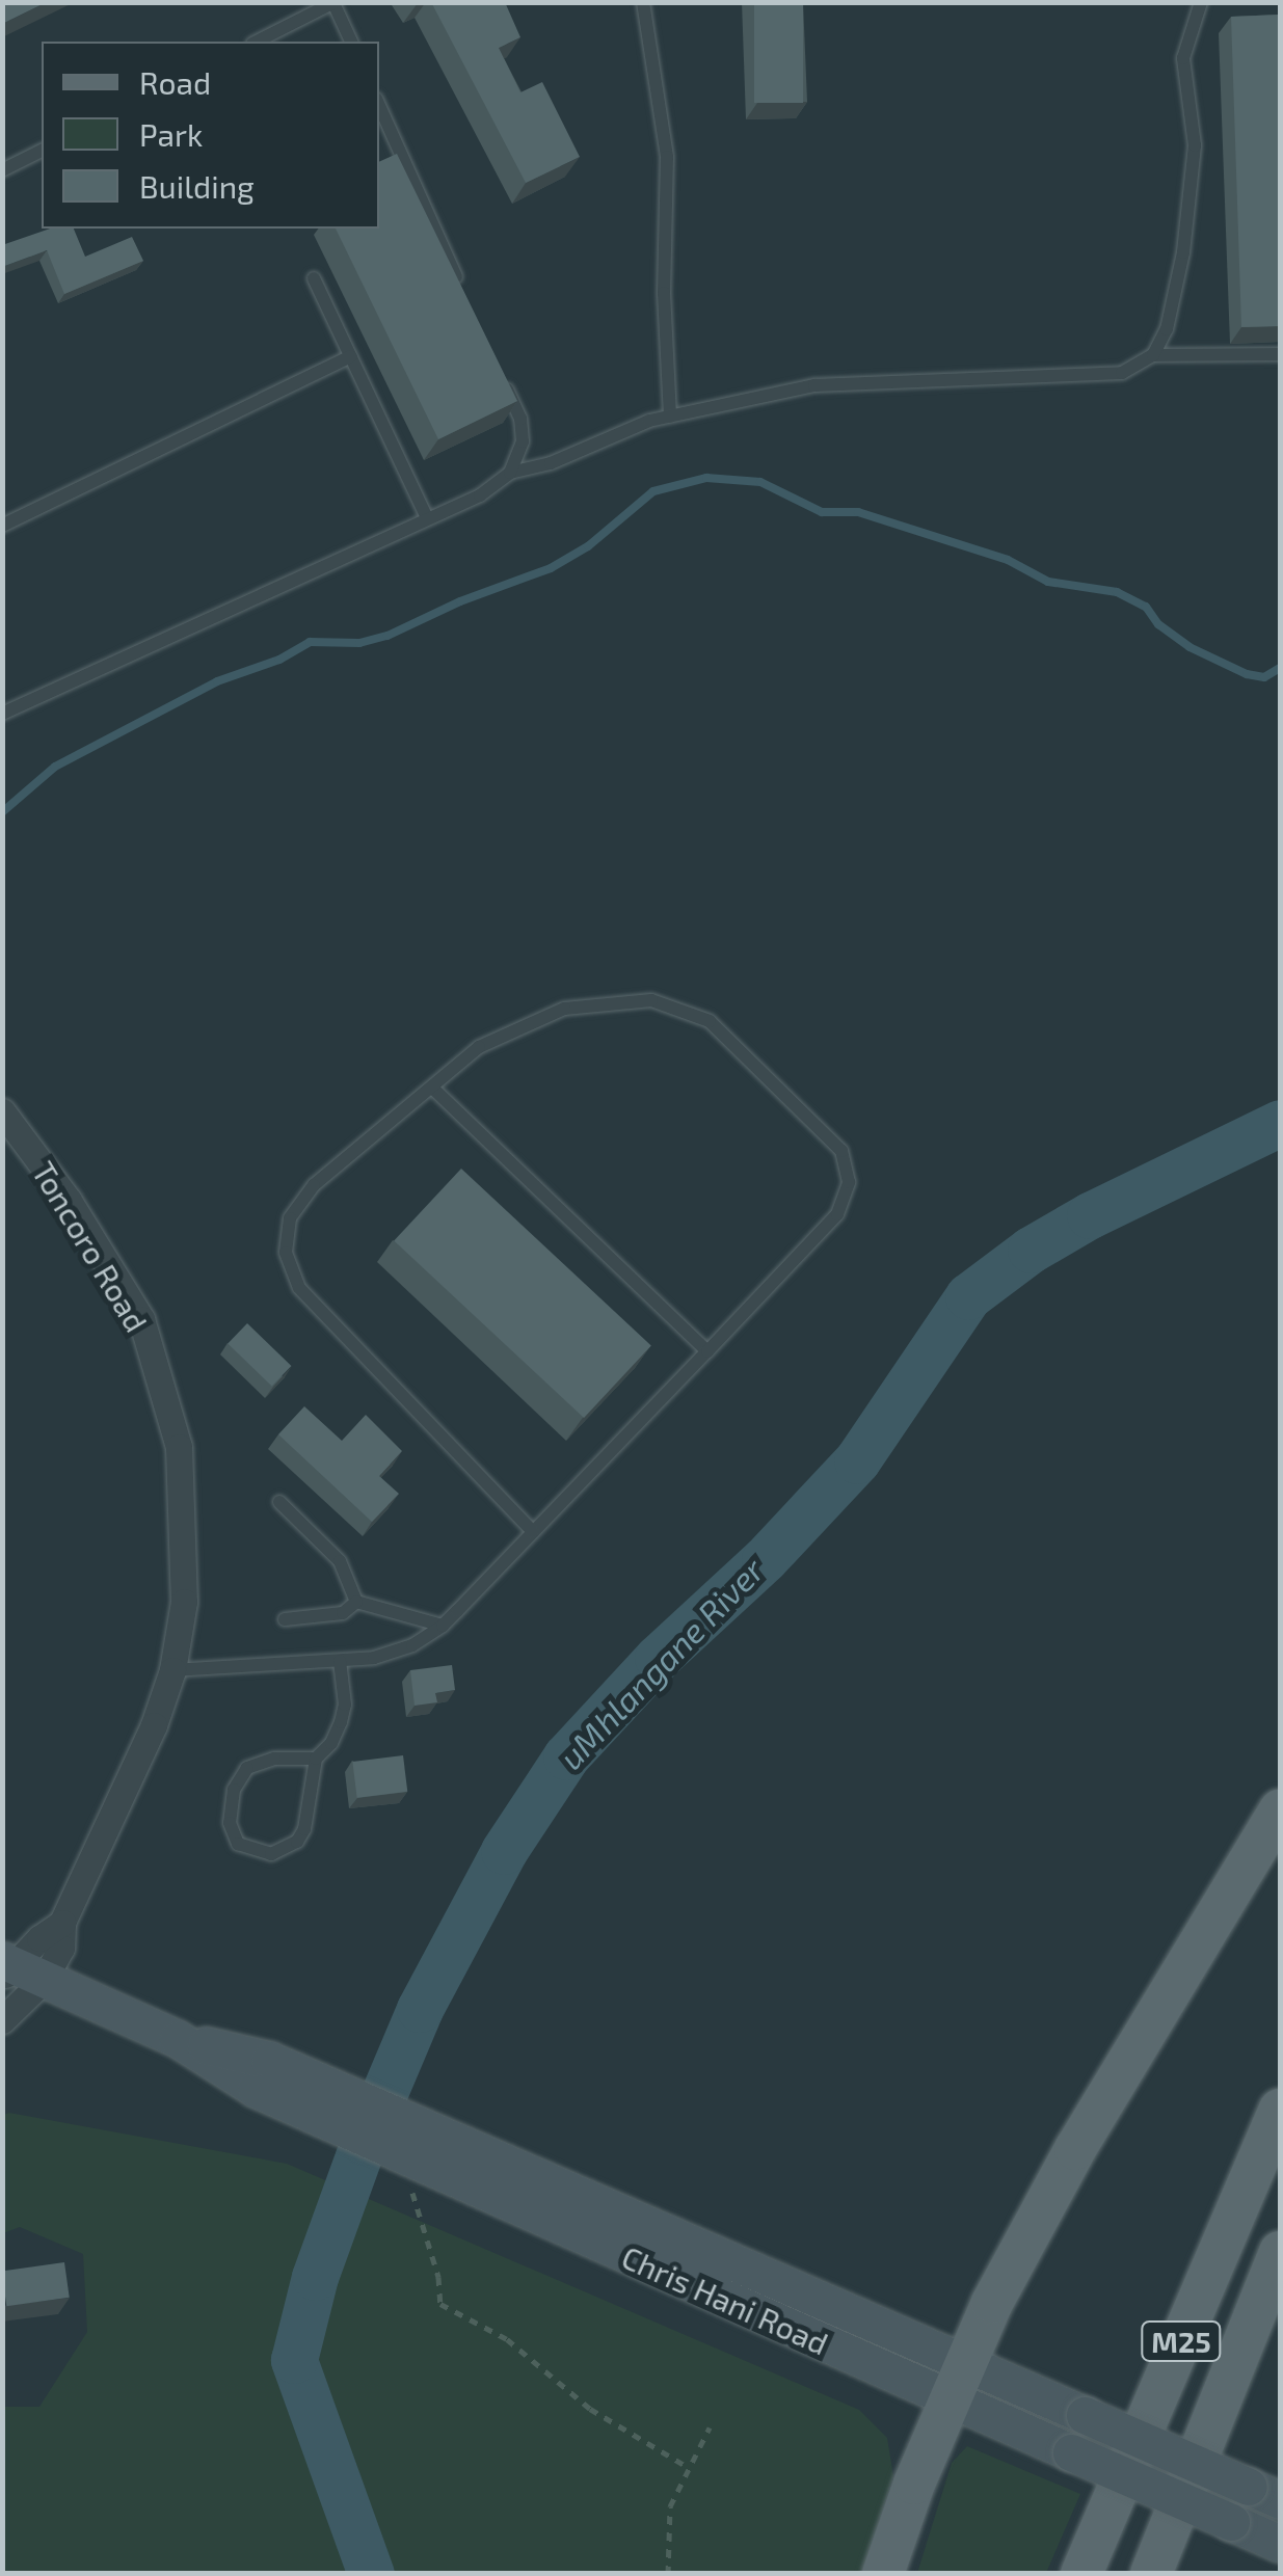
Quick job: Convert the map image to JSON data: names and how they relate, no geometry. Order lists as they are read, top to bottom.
{
  "streets": {
    "main road": ["Chris Hani Road", "M25"],
    "street": ["Toncoro Road"]
  },
  "crossings": [
    ["Toncoro Road", "Chris Hani Road"]
  ],
  "water": ["uMhlangane River"],
  "legend": ["Road", "Park", "Building"]
}
